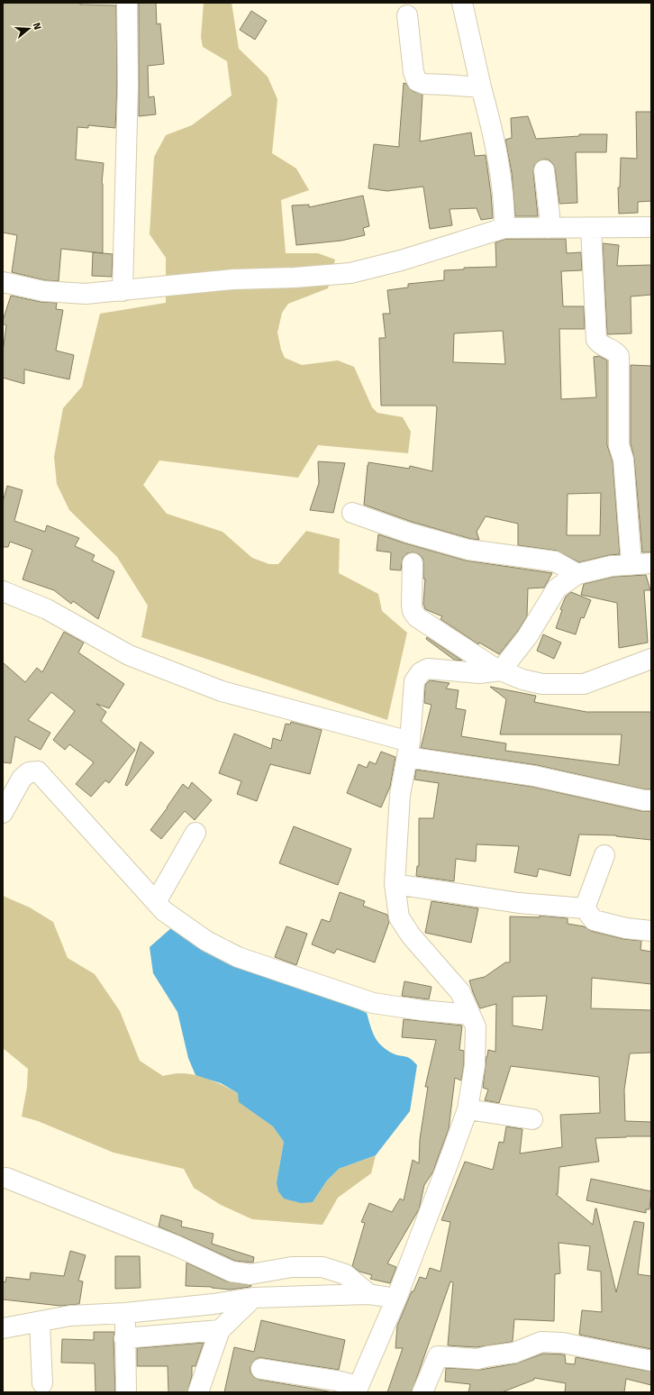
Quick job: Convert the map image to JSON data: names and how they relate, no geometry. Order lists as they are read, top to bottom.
{
  "north": "right"
}
